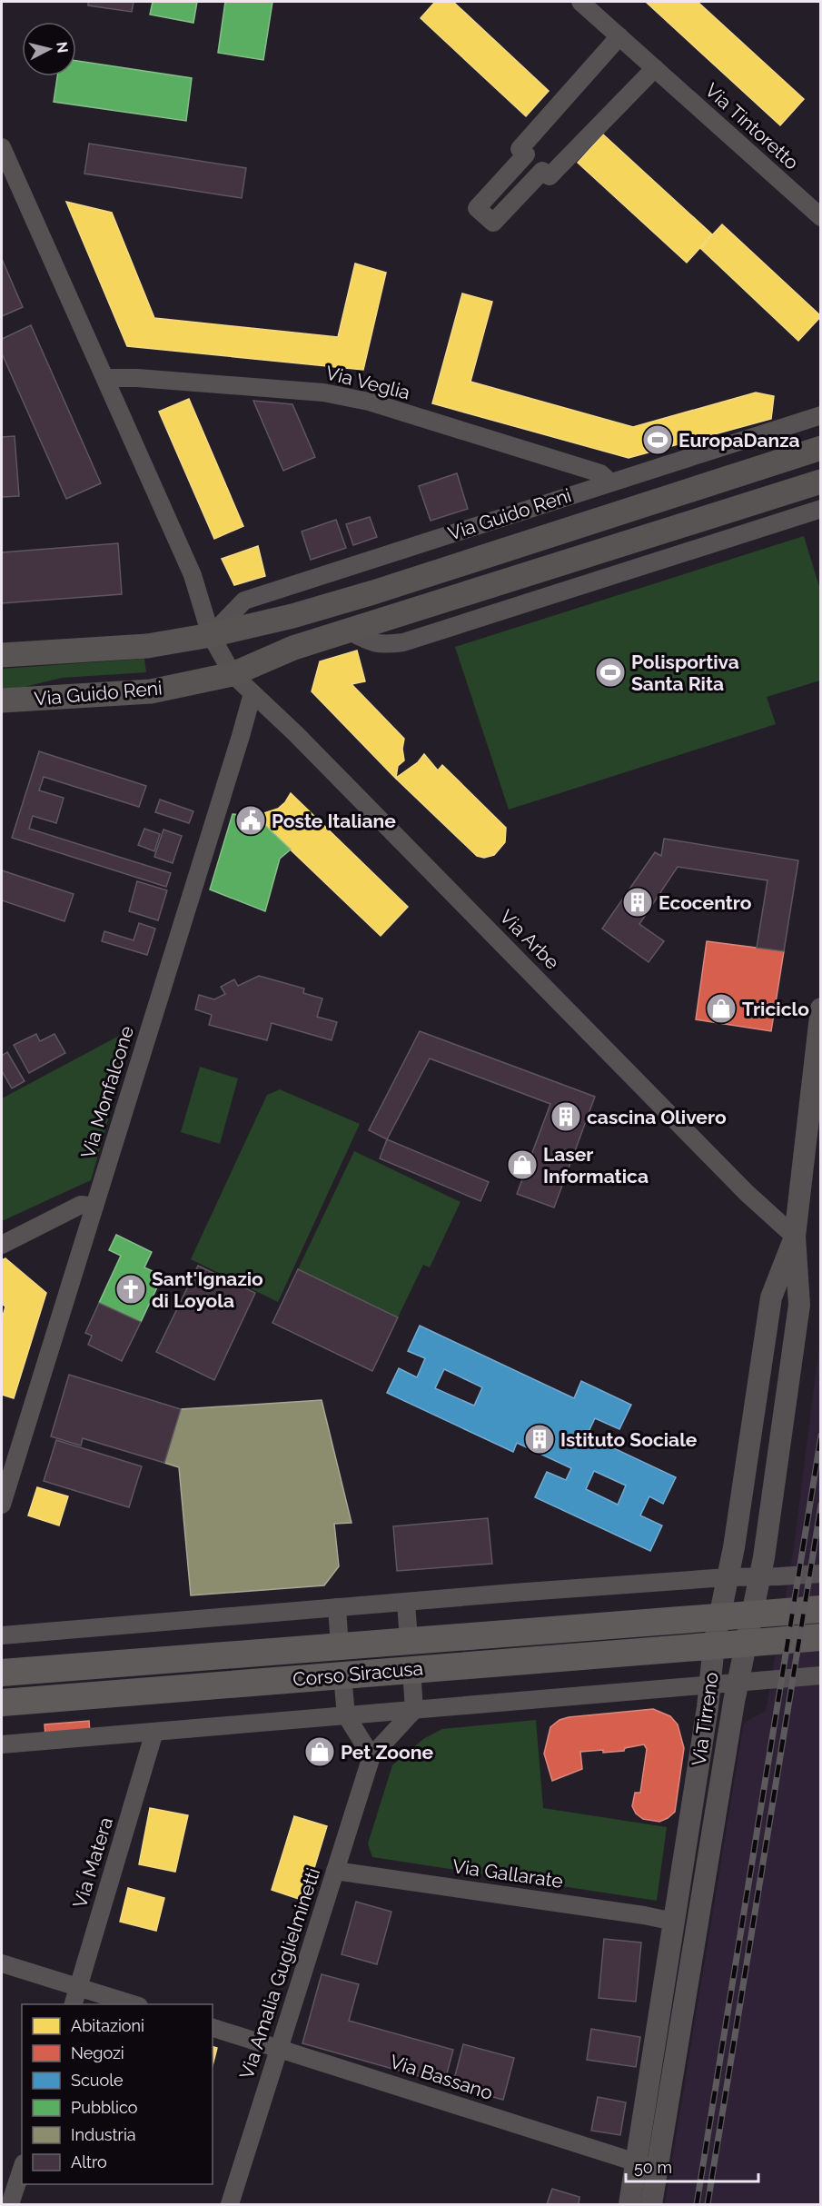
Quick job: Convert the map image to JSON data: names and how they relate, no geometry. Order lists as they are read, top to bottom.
{
  "streets": {
    "main road": ["Via Guido Reni", "Corso Siracusa"],
    "street": [
      "Via Tintoretto",
      "Via Veglia",
      "Via Arbe",
      "Via Monfalcone",
      "Via Tirreno",
      "Via Matera",
      "Via Gallarate",
      "Via Amalia Guglielminetti",
      "Via Bassano"
    ]
  },
  "crossings": [
    ["Via Veglia", "Via Guido Reni"],
    ["Via Guido Reni", "Via Arbe"],
    ["Via Arbe", "Via Monfalcone"],
    ["Via Arbe", "Via Tirreno"],
    ["Corso Siracusa", "Via Tirreno"],
    ["Via Tirreno", "Via Gallarate"],
    ["Via Tirreno", "Via Bassano"],
    ["Via Gallarate", "Via Amalia Guglielminetti"],
    ["Via Amalia Guglielminetti", "Via Bassano"]
  ],
  "places": {
    "sports": ["EuropaDanza", "Polisportiva Santa Rita"],
    "public building": ["Poste Italiane"],
    "building": ["Ecocentro", "cascina Olivero", "Istituto Sociale"],
    "shop": ["Triciclo", "Laser Informatica", "Pet Zoone"],
    "church": ["Sant'Ignazio di Loyola"]
  },
  "legend": [
    "Abitazioni",
    "Negozi",
    "Scuole",
    "Pubblico",
    "Industria",
    "Altro"
  ],
  "scale_bar": "50 m",
  "north": "right"
}
